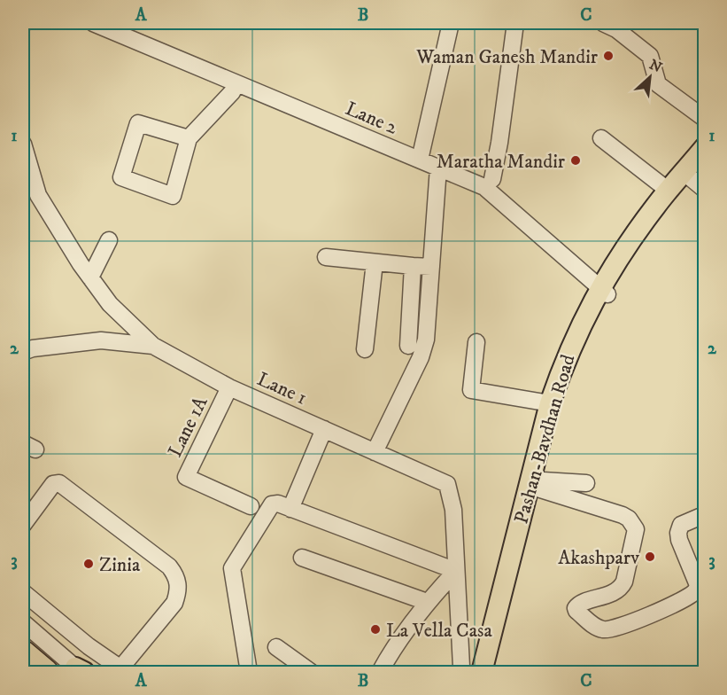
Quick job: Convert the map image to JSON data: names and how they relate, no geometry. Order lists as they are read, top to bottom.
{
  "streets": {
    "main road": ["Pashan-Bavdhan Road"],
    "street": ["Lane 2", "Lane 1", "Lane 1A"]
  },
  "crossings": [
    ["Lane 2", "Pashan-Bavdhan Road"],
    ["Lane 1", "Lane 1A"]
  ],
  "places": [
    "Waman Ganesh Mandir",
    "Maratha Mandir",
    "Akashparv",
    "Zinia",
    "La Vella Casa"
  ],
  "north": "top right",
  "grid": {
    "columns": ["A", "B", "C"],
    "rows": ["1", "2", "3"]
  }
}
